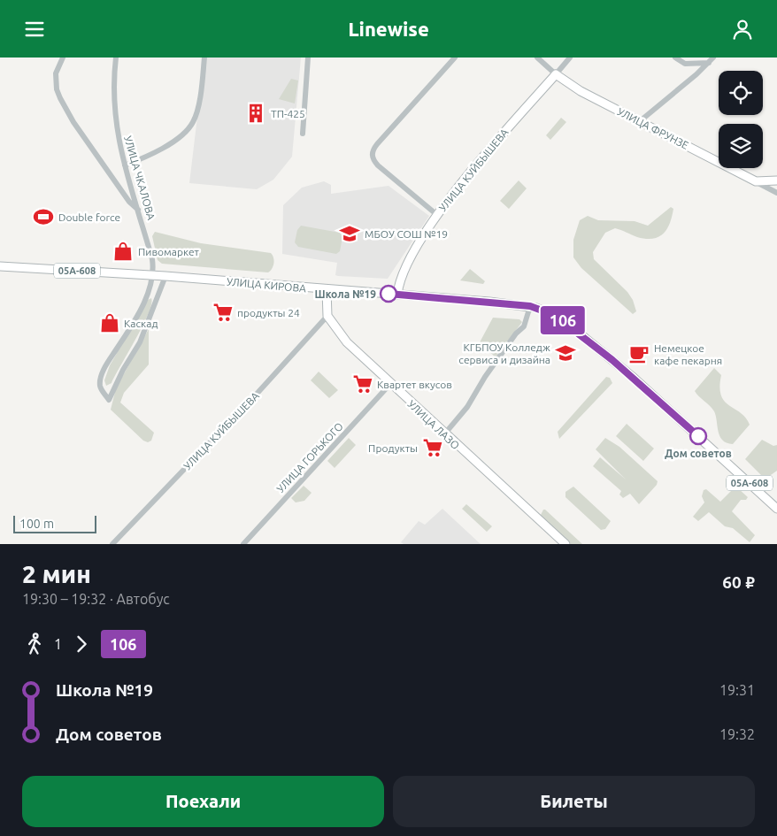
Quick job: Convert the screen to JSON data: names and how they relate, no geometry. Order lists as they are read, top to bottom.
{
  "streets": {
    "main road": [
      "УЛИЦА ФРУНЗЕ",
      "УЛИЦА КУЙБЫШЕВА",
      "05А-608",
      "УЛИЦА КИРОВА",
      "УЛИЦА ЛАЗО"
    ],
    "street": ["УЛИЦА ЧКАЛОВА", "УЛИЦА ГОРЬКОГО"]
  },
  "crossings": [
    ["УЛИЦА ФРУНЗЕ", "УЛИЦА КУЙБЫШЕВА"],
    ["УЛИЦА КУЙБЫШЕВА", "УЛИЦА КИРОВА"],
    ["УЛИЦА КУЙБЫШЕВА", "УЛИЦА ЛАЗО"],
    ["УЛИЦА ЧКАЛОВА", "УЛИЦА КИРОВА"],
    ["УЛИЦА ЛАЗО", "УЛИЦА ГОРЬКОГО"]
  ],
  "places": {
    "building": ["ТП-425"],
    "sports": ["Double force"],
    "school or university": ["МБОУ СОШ №19", "КГБПОУ Колледж сервиса и дизайна"],
    "shop": ["Пивомаркет", "Каскад"],
    "other": ["Школа №19", "Дом советов"],
    "supermarket": ["продукты 24", "Квартет вкусов", "Продукты"],
    "cafe": ["Немецкое кафе пекарня"]
  },
  "lines": ["bus line 106"],
  "scale_bar": "100 m",
  "page": {
    "header": "Linewise",
    "on_map": "106",
    "scale": "100 m",
    "heading": ["2 мин", "19:30 – 19:32 · Автобус", "60 ₽"],
    "legs": ["1", "106"],
    "list": [
      {
        "name": "Школа №19",
        "value": "19:31"
      },
      {
        "name": "Дом советов",
        "value": "19:32"
      }
    ],
    "buttons": ["Поехали", "Билеты"]
  }
}
